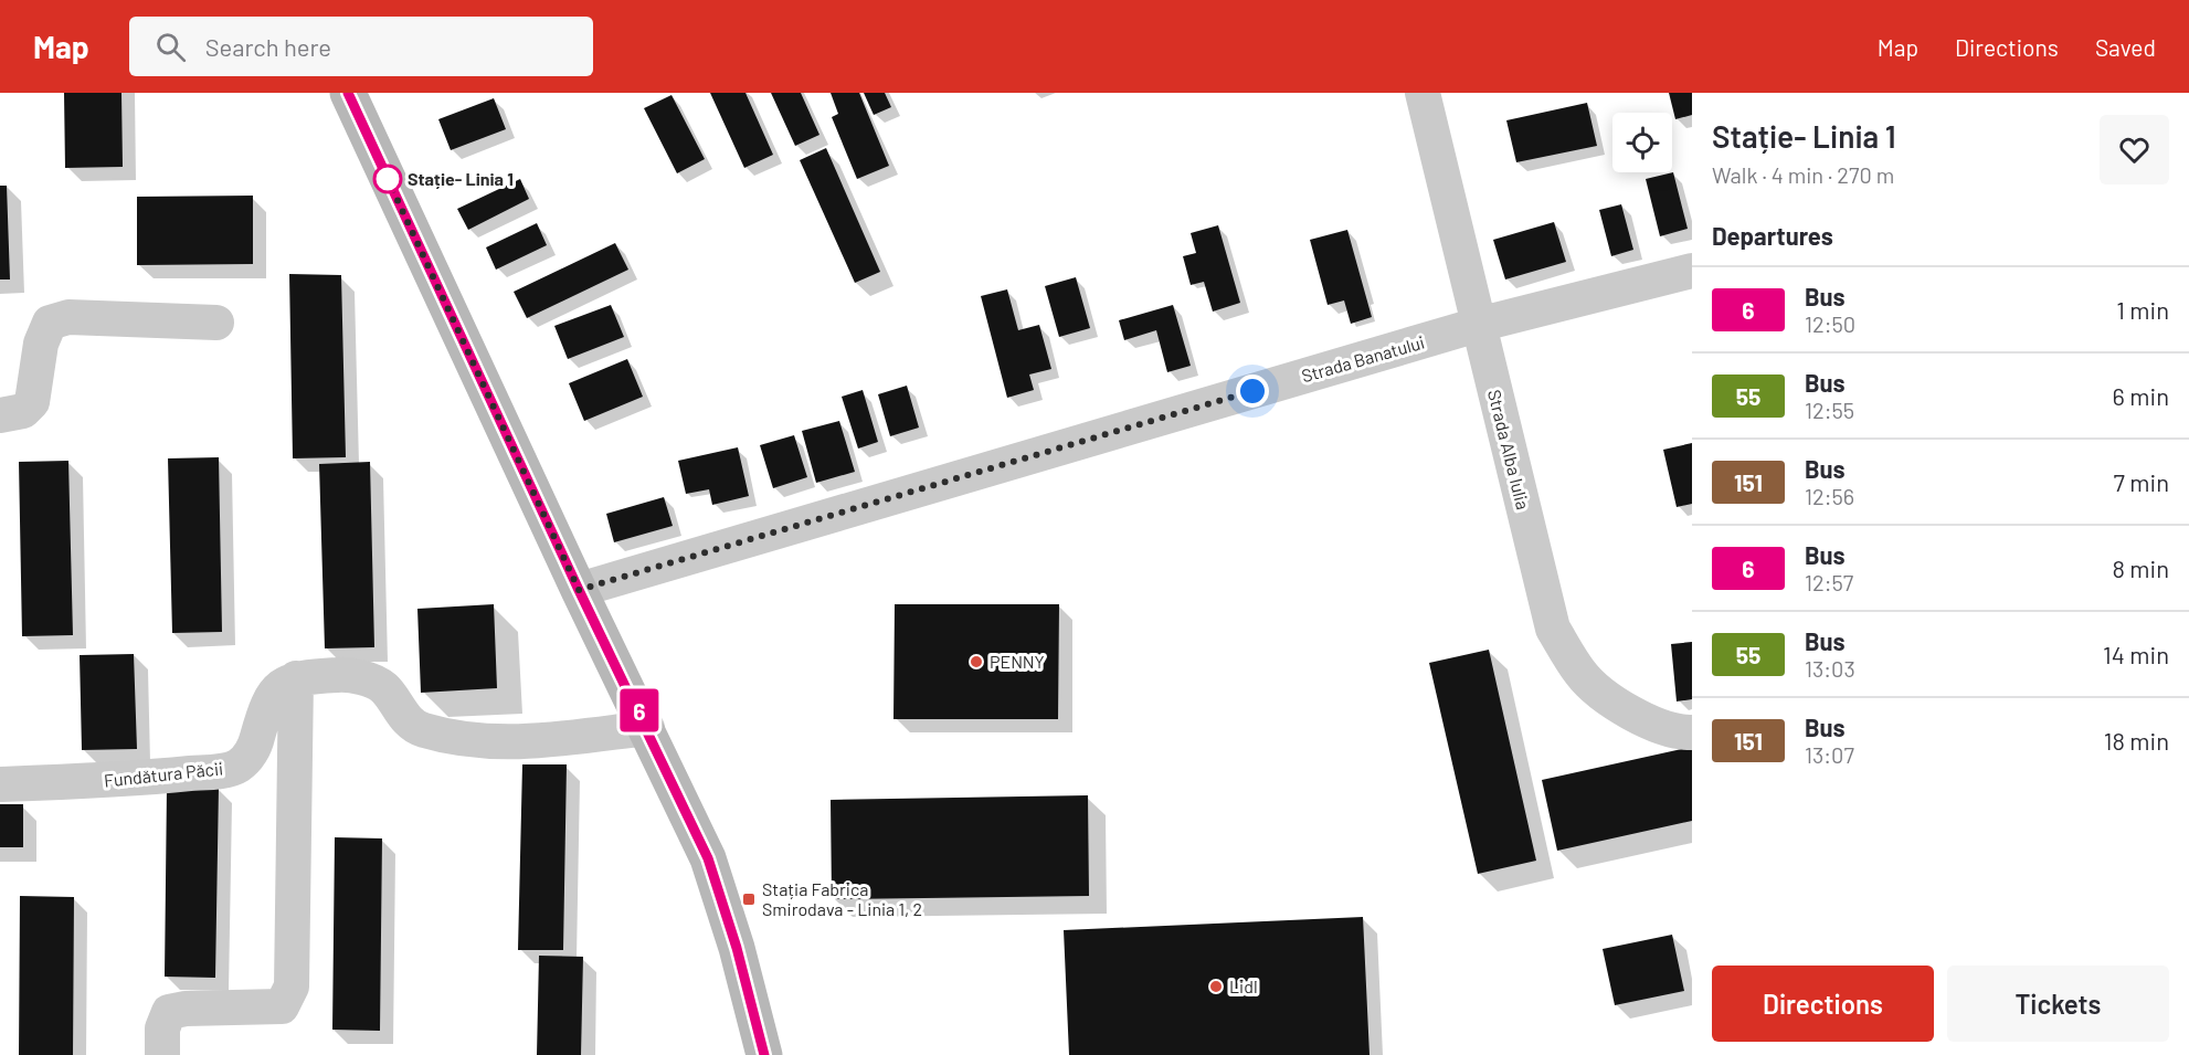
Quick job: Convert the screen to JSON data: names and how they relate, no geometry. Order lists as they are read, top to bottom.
{
  "streets": {
    "street": ["Strada Banatului", "Strada Alba Iulia", "Fundătura Păcii"]
  },
  "crossings": [
    ["Strada Banatului", "Strada Alba Iulia"]
  ],
  "places": {
    "other": ["Stație- Linia 1", "PENNY", "Lidl"],
    "transit": ["Stația Fabrica Smirodava - Linia 1, 2"]
  },
  "lines": ["bus line 6"],
  "page": {
    "header": "Map",
    "search": "Search here",
    "nav": ["Map", "Directions", "Saved"],
    "on_map": "6",
    "heading": [
      ["Stație- Linia 1", "Walk · 4 min · 270 m"],
      "Departures"
    ],
    "list": [
      {
        "mark": "6",
        "name": "Bus",
        "note": "12:50",
        "value": "1 min"
      },
      {
        "mark": "55",
        "name": "Bus",
        "note": "12:55",
        "value": "6 min"
      },
      {
        "mark": "151",
        "name": "Bus",
        "note": "12:56",
        "value": "7 min"
      },
      {
        "mark": "6",
        "name": "Bus",
        "note": "12:57",
        "value": "8 min"
      },
      {
        "mark": "55",
        "name": "Bus",
        "note": "13:03",
        "value": "14 min"
      },
      {
        "mark": "151",
        "name": "Bus",
        "note": "13:07",
        "value": "18 min"
      }
    ],
    "buttons": ["Directions", "Tickets"]
  }
}
